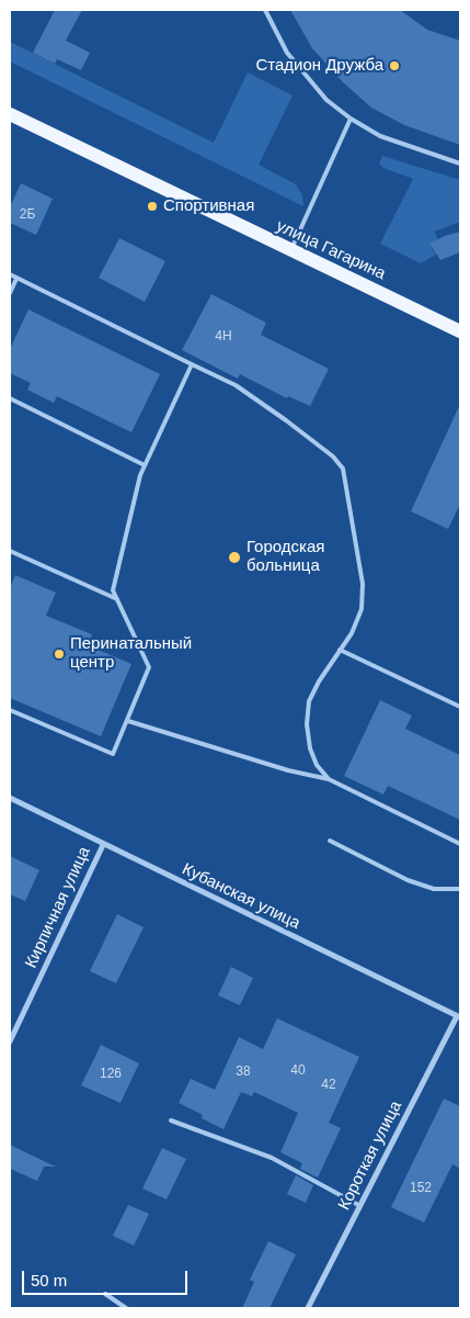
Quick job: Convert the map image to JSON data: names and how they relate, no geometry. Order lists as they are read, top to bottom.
{
  "streets": {
    "main road": ["улица Гагарина"],
    "street": ["Кубанская улица", "Кирпичная улица", "Короткая улица"]
  },
  "crossings": [
    ["Кубанская улица", "Кирпичная улица"],
    ["Кубанская улица", "Короткая улица"]
  ],
  "places": [
    "Стадион Дружба",
    "Спортивная",
    "Городская больница",
    "Перинатальный центр"
  ],
  "house_numbers": [
    "2Б",
    "4Н",
    "40",
    "38",
    "126",
    "42",
    "152"
  ],
  "scale_bar": "50 m"
}
